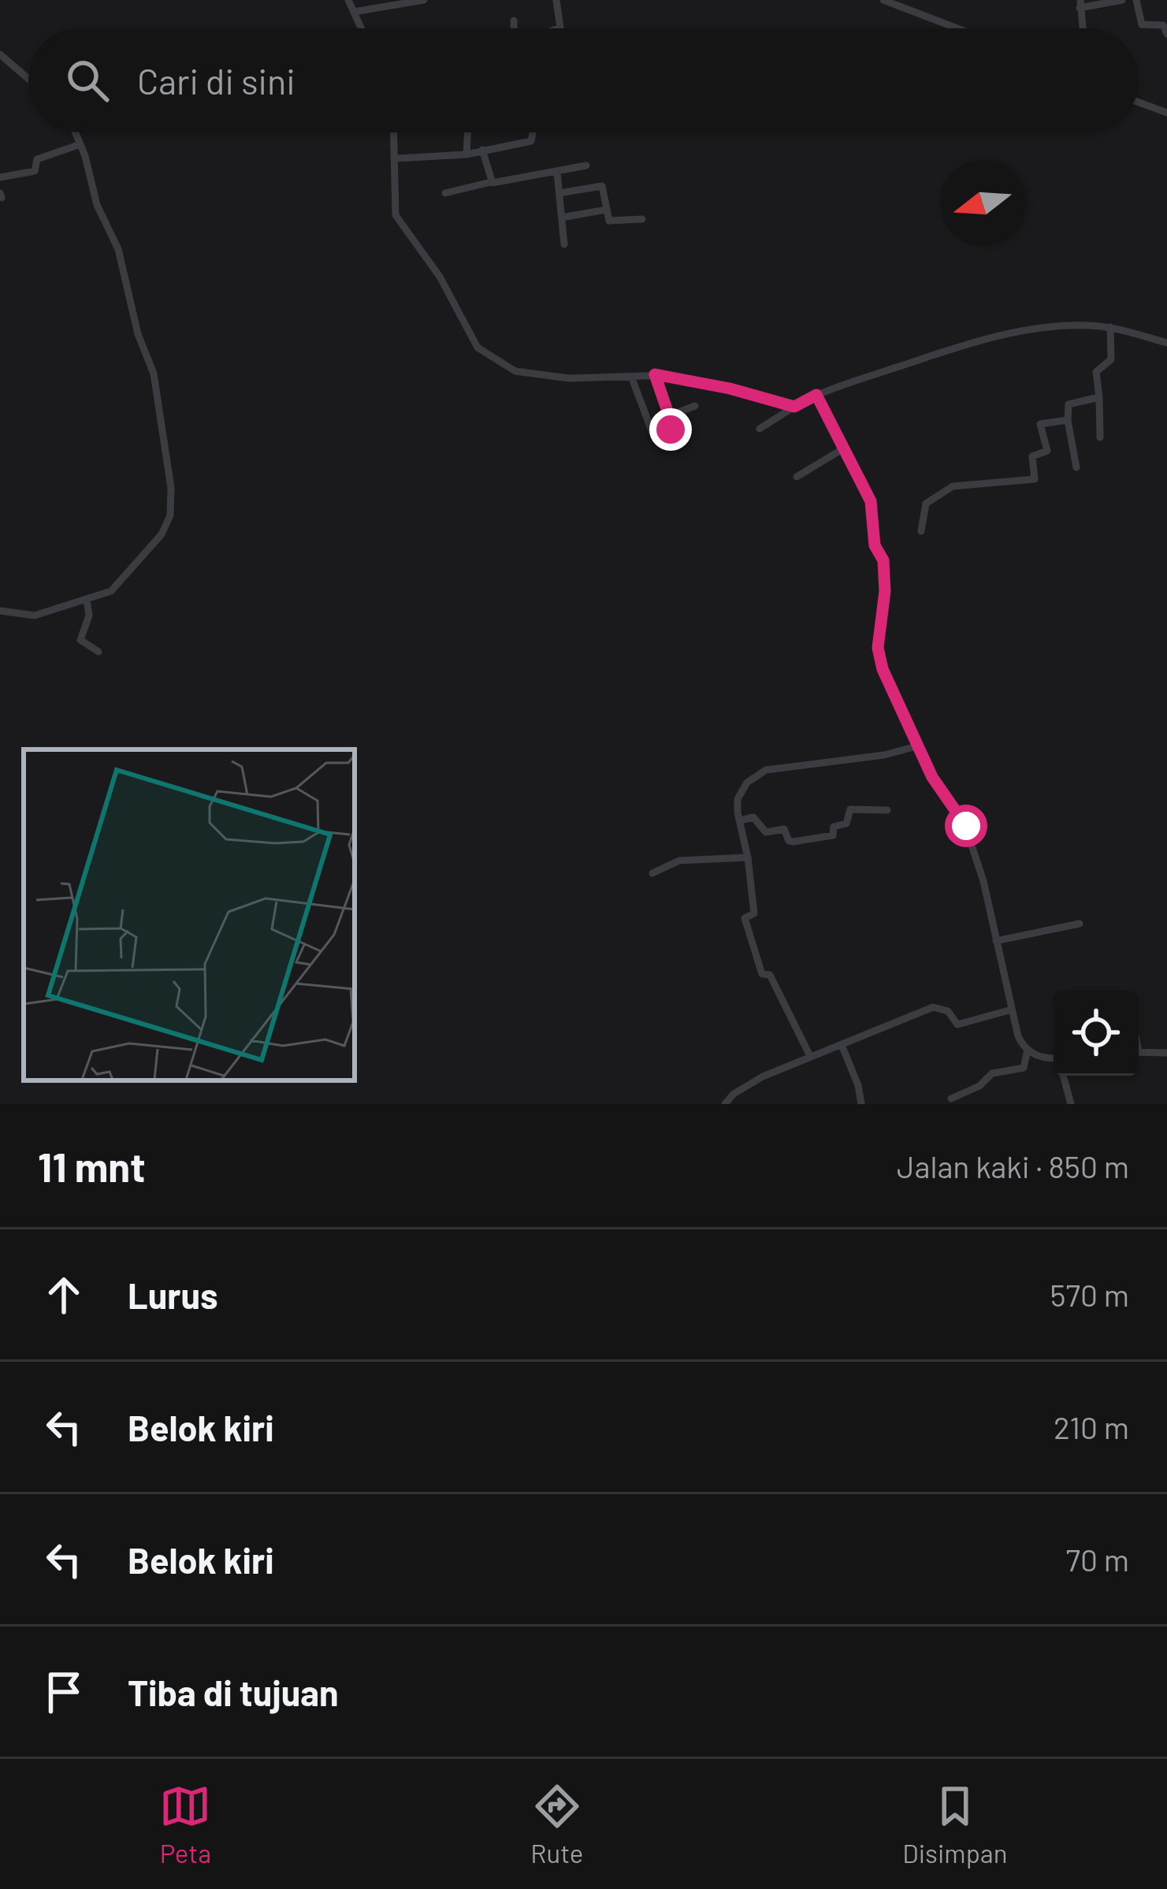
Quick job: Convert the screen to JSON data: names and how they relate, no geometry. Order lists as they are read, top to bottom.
{
  "north": "left",
  "page": {
    "search": "Cari di sini",
    "heading": ["11 mnt", "Jalan kaki · 850 m"],
    "list": [
      ["Lurus", "570 m"],
      ["Belok kiri", "210 m"],
      ["Belok kiri", "70 m"],
      "Tiba di tujuan"
    ],
    "nav": ["Peta", "Rute", "Disimpan"]
  }
}
